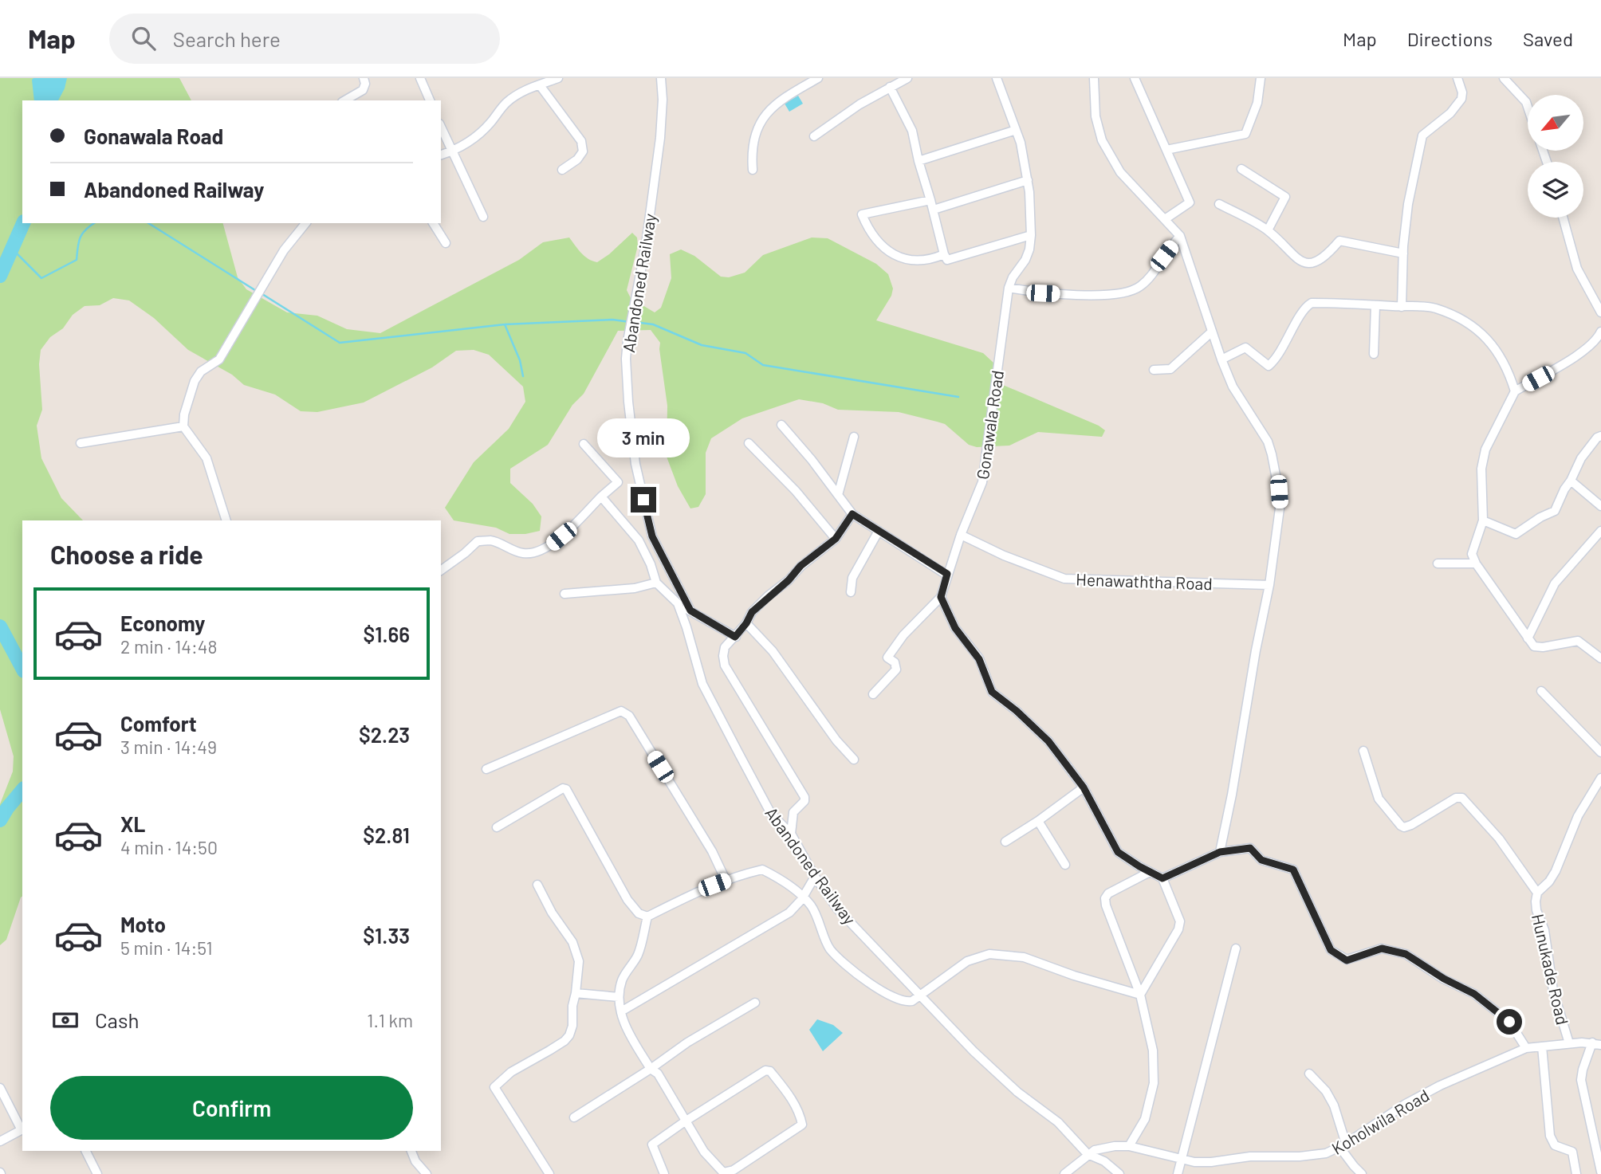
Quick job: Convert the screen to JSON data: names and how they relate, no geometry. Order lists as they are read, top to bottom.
{
  "streets": {
    "street": [
      "Abandoned Railway",
      "Gonawala Road",
      "Henawaththa Road",
      "Hunukade Road",
      "Koholwila Road"
    ]
  },
  "crossings": [
    ["Abandoned Railway", "Koholwila Road"],
    ["Gonawala Road", "Henawaththa Road"],
    ["Hunukade Road", "Koholwila Road"]
  ],
  "north": "bottom left",
  "page": {
    "header": "Map",
    "search": "Search here",
    "nav": ["Map", "Directions", "Saved"],
    "banner": ["Gonawala Road", "Abandoned Railway"],
    "bubble": "3 min",
    "heading": "Choose a ride",
    "list": [
      {
        "name": "Economy",
        "note": "2 min · 14:48",
        "value": "$1.66"
      },
      {
        "name": "Comfort",
        "note": "3 min · 14:49",
        "value": "$2.23"
      },
      {
        "name": "XL",
        "note": "4 min · 14:50",
        "value": "$2.81"
      },
      {
        "name": "Moto",
        "note": "5 min · 14:51",
        "value": "$1.33"
      }
    ],
    "pay": ["Cash", "1.1 km"],
    "buttons": "Confirm"
  }
}
